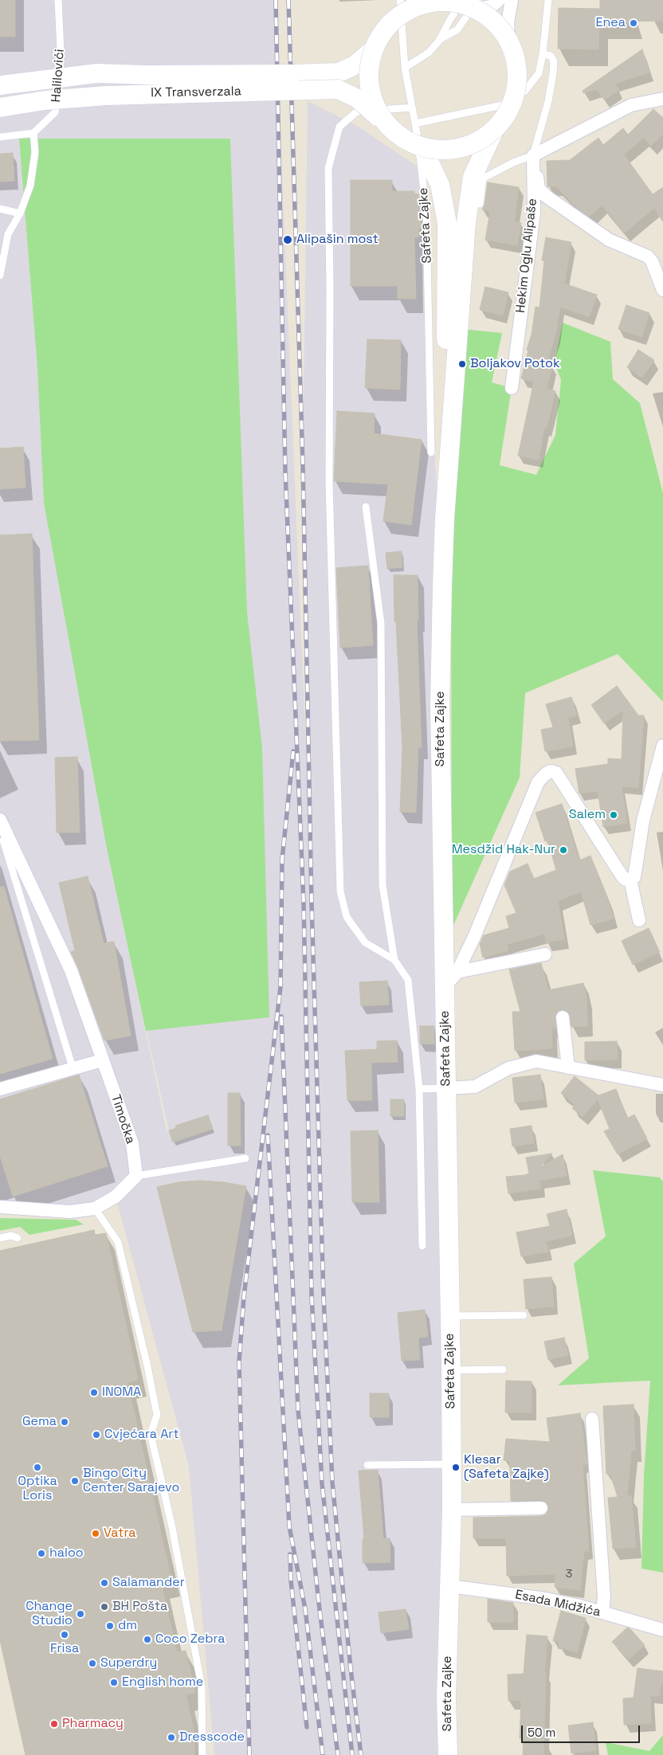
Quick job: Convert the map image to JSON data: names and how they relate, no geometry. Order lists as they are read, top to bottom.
{
  "streets": {
    "main road": ["IX Transverzala", "Safeta Zajke"],
    "street": ["Hekim Oglu Alipaše", "Timočka", "Esada Midžića"],
    "lane": ["Halilovići"]
  },
  "crossings": [
    ["Safeta Zajke", "Esada Midžića"]
  ],
  "places": [
    "Enea",
    "Alipašin most",
    "Boljakov Potok",
    "Salem",
    "Mesdžid Hak-Nur",
    "INOMA",
    "Gema",
    "Cvjećara Art",
    "Optika Loris",
    "Klesar (Safeta Zajke)",
    "Bingo City Center Sarajevo",
    "Vatra",
    "haloo",
    "Salamander",
    "BH Pošta",
    "Change Studio",
    "dm",
    "Frisa",
    "Coco Zebra",
    "Superdry",
    "English home",
    "Pharmacy",
    "Dresscode"
  ],
  "house_numbers": ["3"],
  "scale_bar": "50 m"
}
